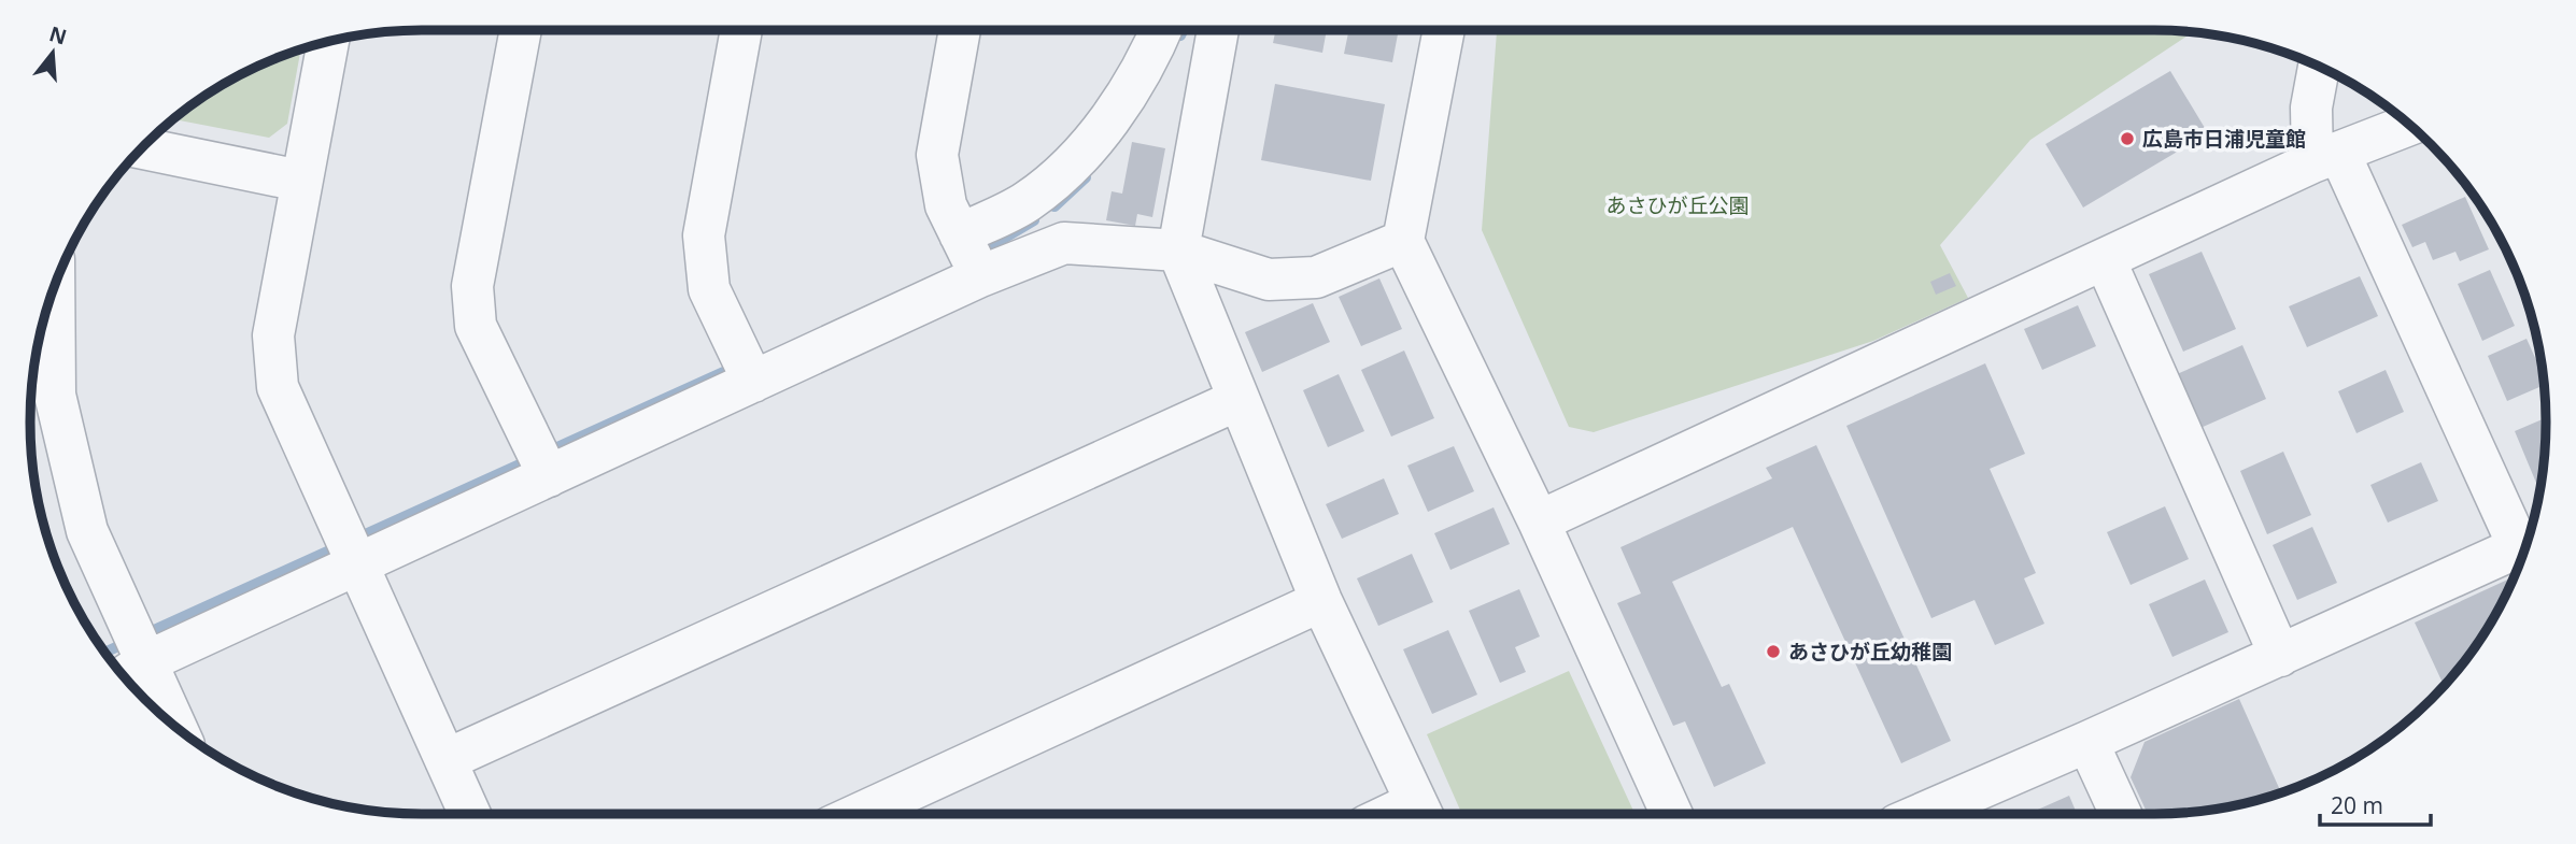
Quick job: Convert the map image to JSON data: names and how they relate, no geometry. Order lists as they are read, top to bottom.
{
  "parks": ["あさひが丘公園"],
  "places": ["広島市日浦児童館", "あさひが丘幼稚園"],
  "scale_bar": "20 m",
  "north": "top"
}
